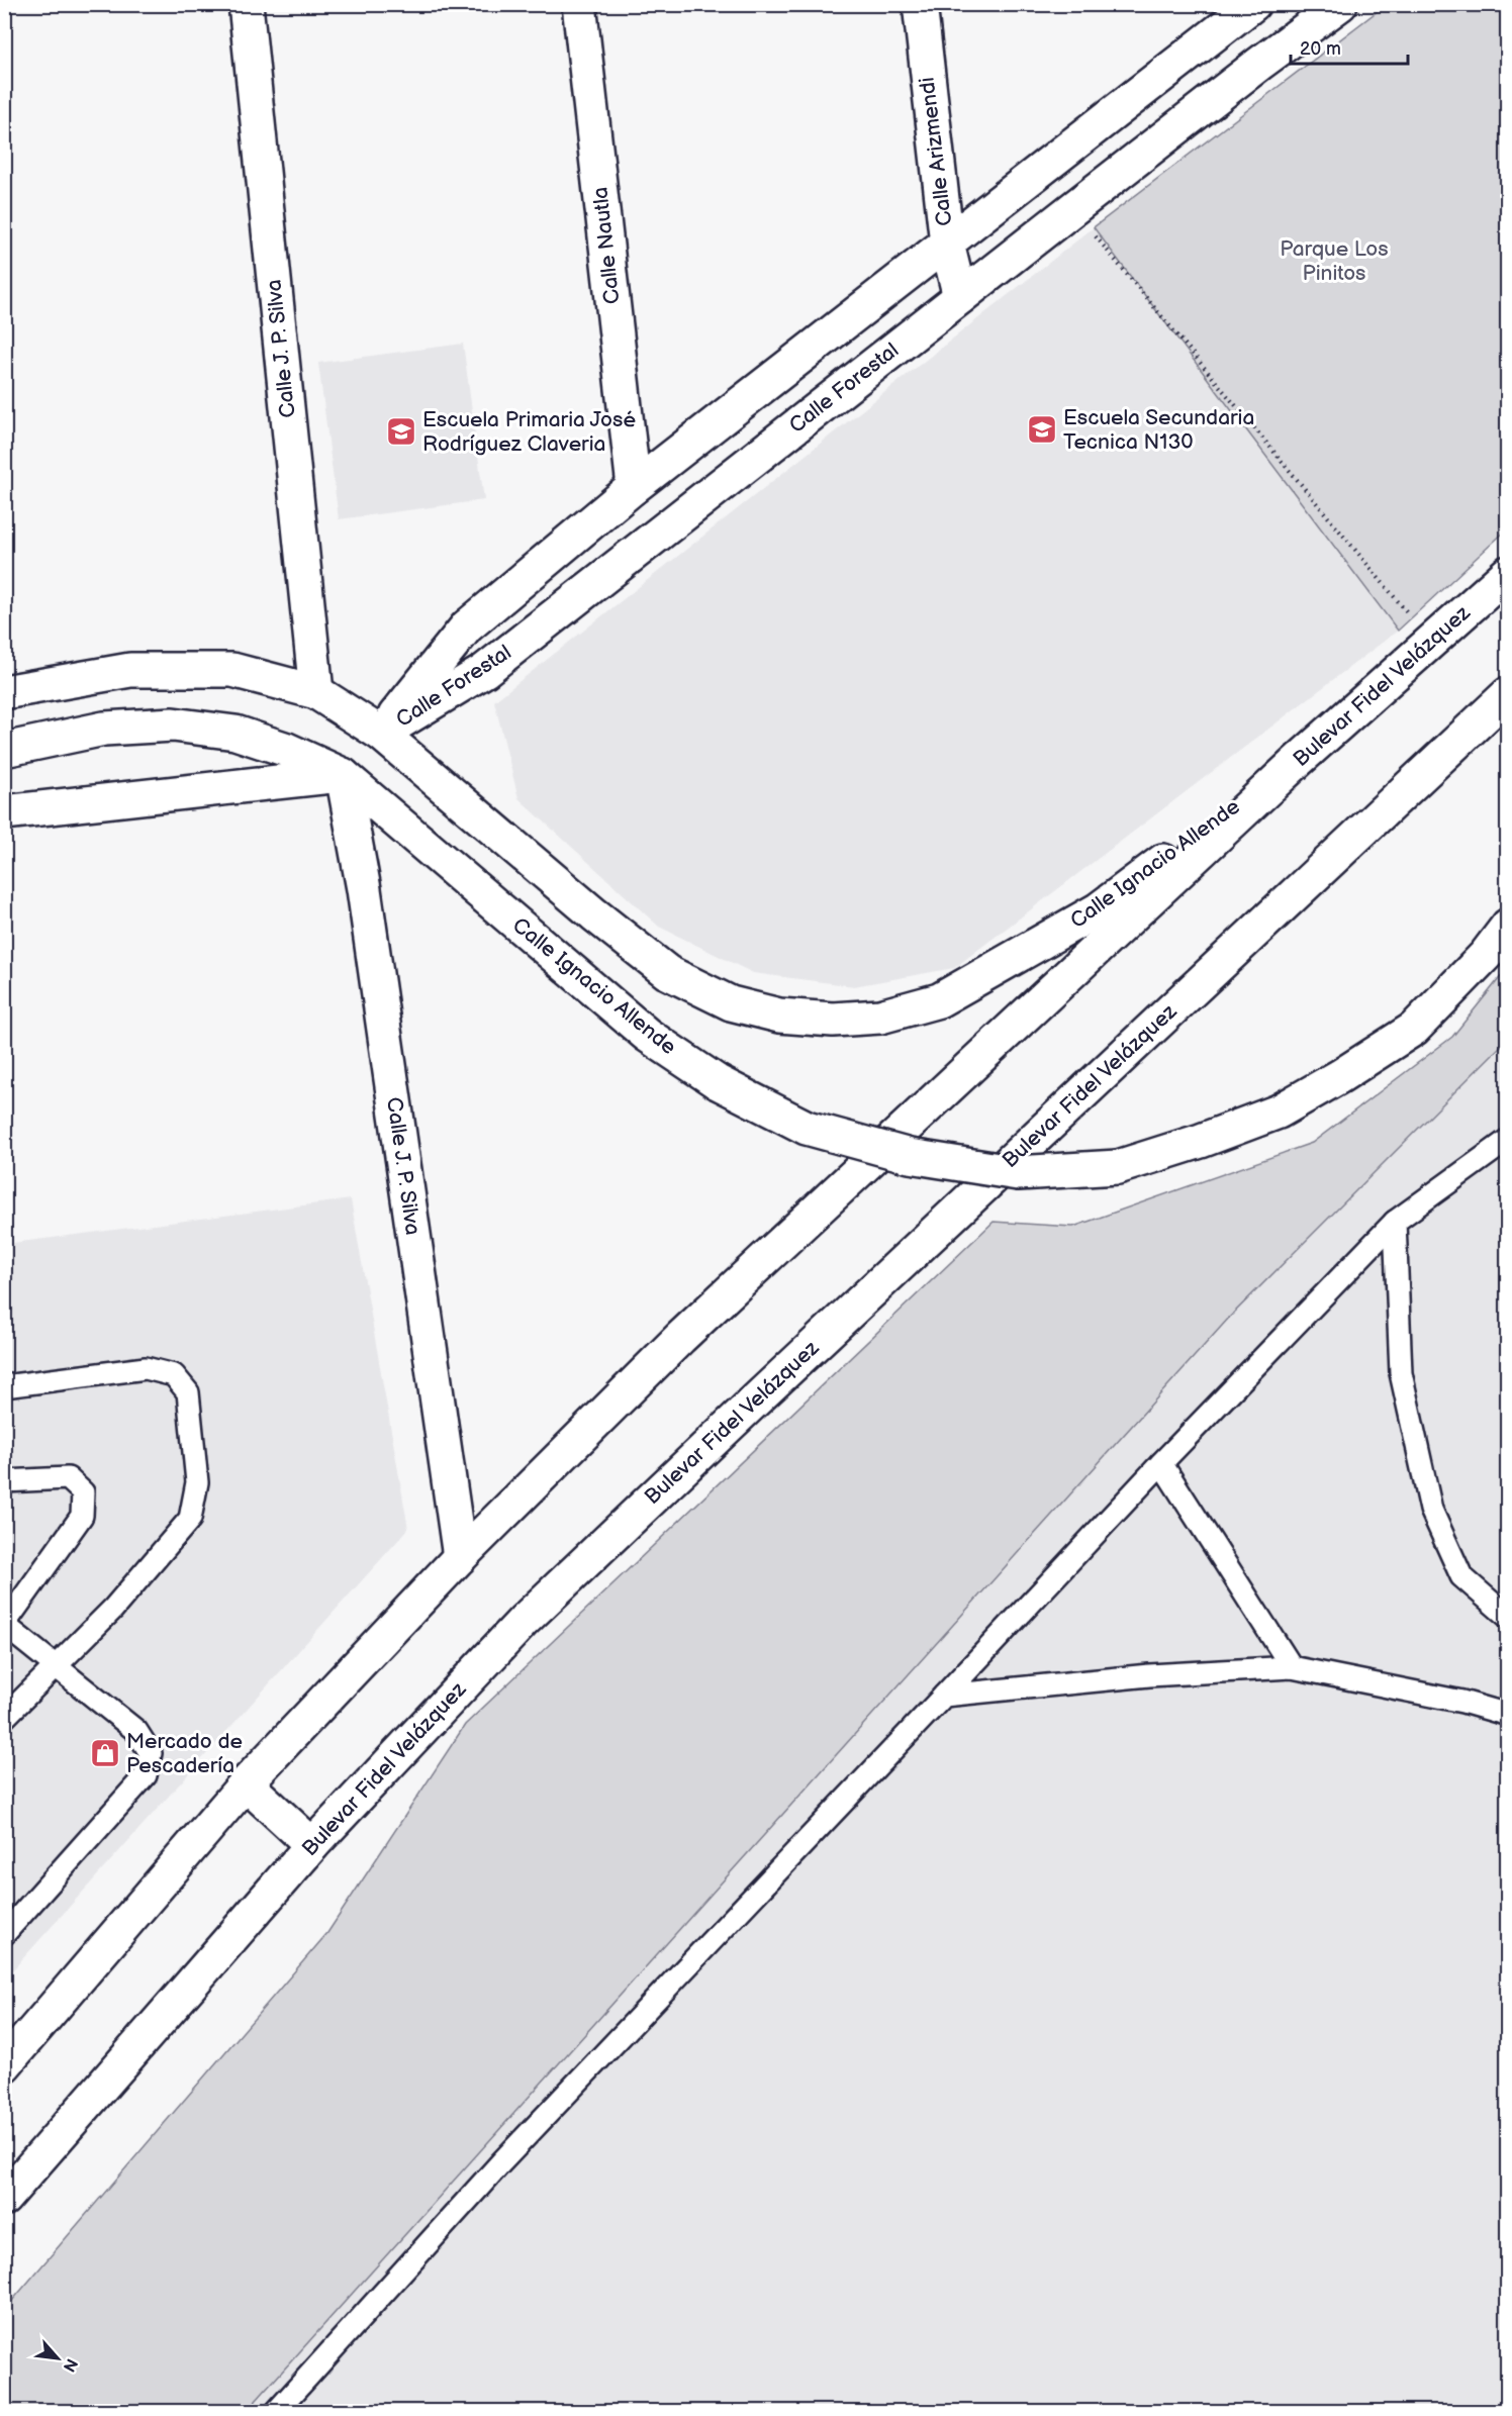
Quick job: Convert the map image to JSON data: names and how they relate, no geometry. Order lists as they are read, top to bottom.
{
  "streets": {
    "main road": [
      "Calle Arizmendi",
      "Calle Nautla",
      "Calle J. P. Silva",
      "Calle Forestal",
      "Bulevar Fidel Velázquez",
      "Calle Ignacio Allende"
    ]
  },
  "crossings": [
    ["Calle Arizmendi", "Calle Forestal"],
    ["Calle Nautla", "Calle Forestal"],
    ["Calle J. P. Silva", "Bulevar Fidel Velázquez"],
    ["Calle J. P. Silva", "Calle Ignacio Allende"],
    ["Calle Forestal", "Calle Ignacio Allende"],
    ["Bulevar Fidel Velázquez", "Calle Ignacio Allende"]
  ],
  "parks": ["Parque Los Pinitos"],
  "places": {
    "school or university": ["Escuela Secundaria Tecnica N130", "Escuela Primaria José Rodríguez Claveria"],
    "shop": ["Mercado de Pescadería"]
  },
  "scale_bar": "20 m",
  "north": "bottom right"
}
